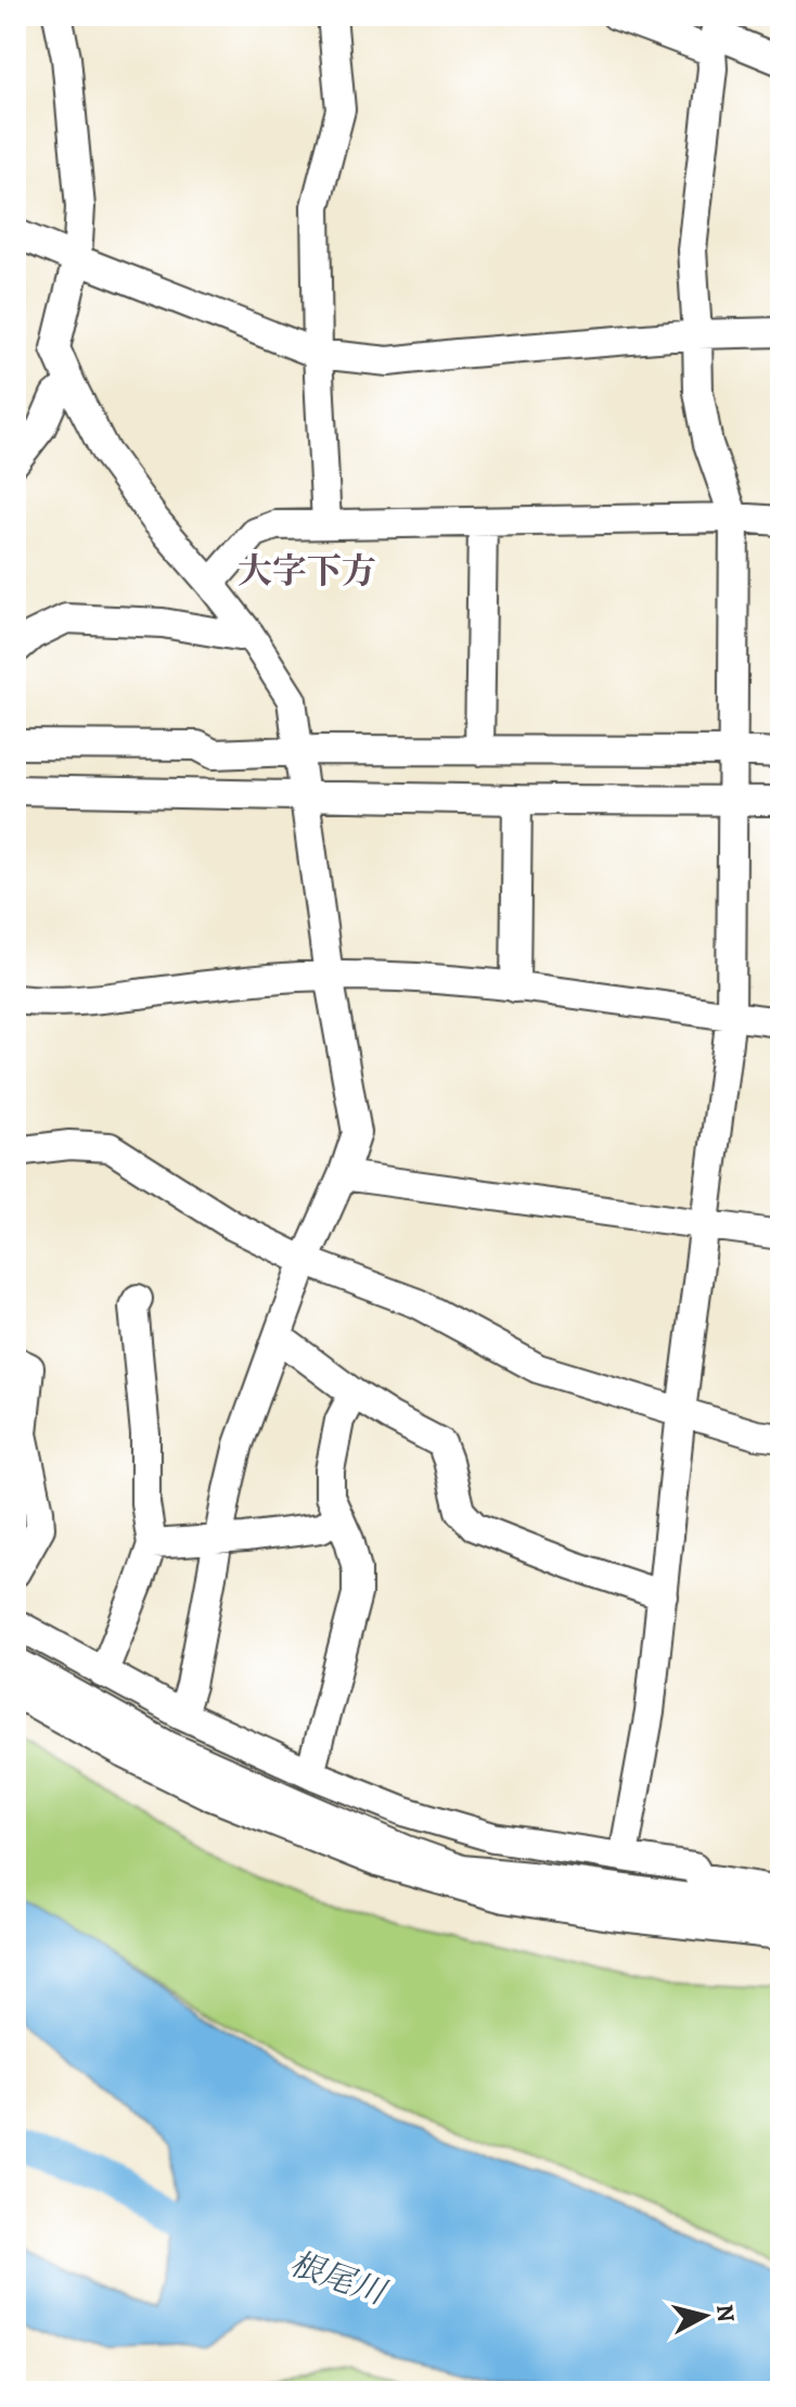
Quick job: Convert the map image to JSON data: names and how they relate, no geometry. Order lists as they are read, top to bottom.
{
  "districts": ["大字下方"],
  "water": ["根尾川"],
  "north": "right"
}
